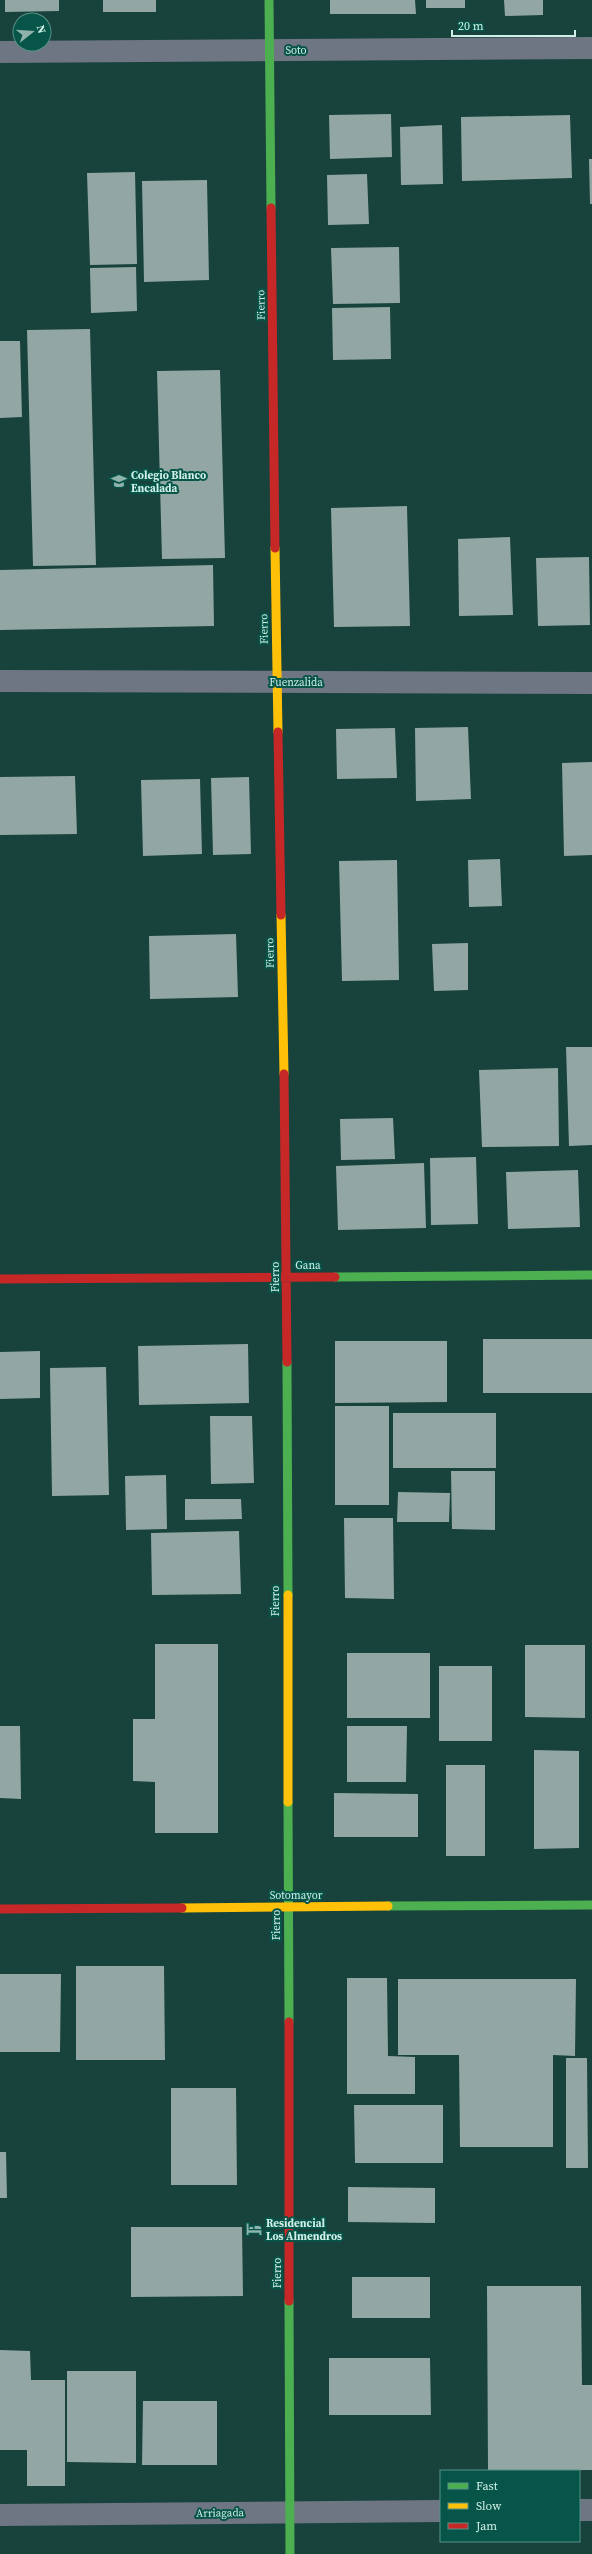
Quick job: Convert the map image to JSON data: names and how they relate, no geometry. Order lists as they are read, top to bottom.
{
  "streets": {
    "street": [
      "Soto",
      "Fierro",
      "Fuenzalida",
      "Gana",
      "Sotomayor",
      "Arriagada"
    ]
  },
  "crossings": [
    ["Soto", "Fierro"],
    ["Fierro", "Fuenzalida"],
    ["Fierro", "Gana"],
    ["Fierro", "Sotomayor"],
    ["Fierro", "Arriagada"]
  ],
  "places": {
    "school or university": ["Colegio Blanco Encalada"],
    "hotel": ["Residencial Los Almendros"]
  },
  "legend": ["Fast", "Slow", "Jam"],
  "scale_bar": "20 m",
  "north": "right"
}
